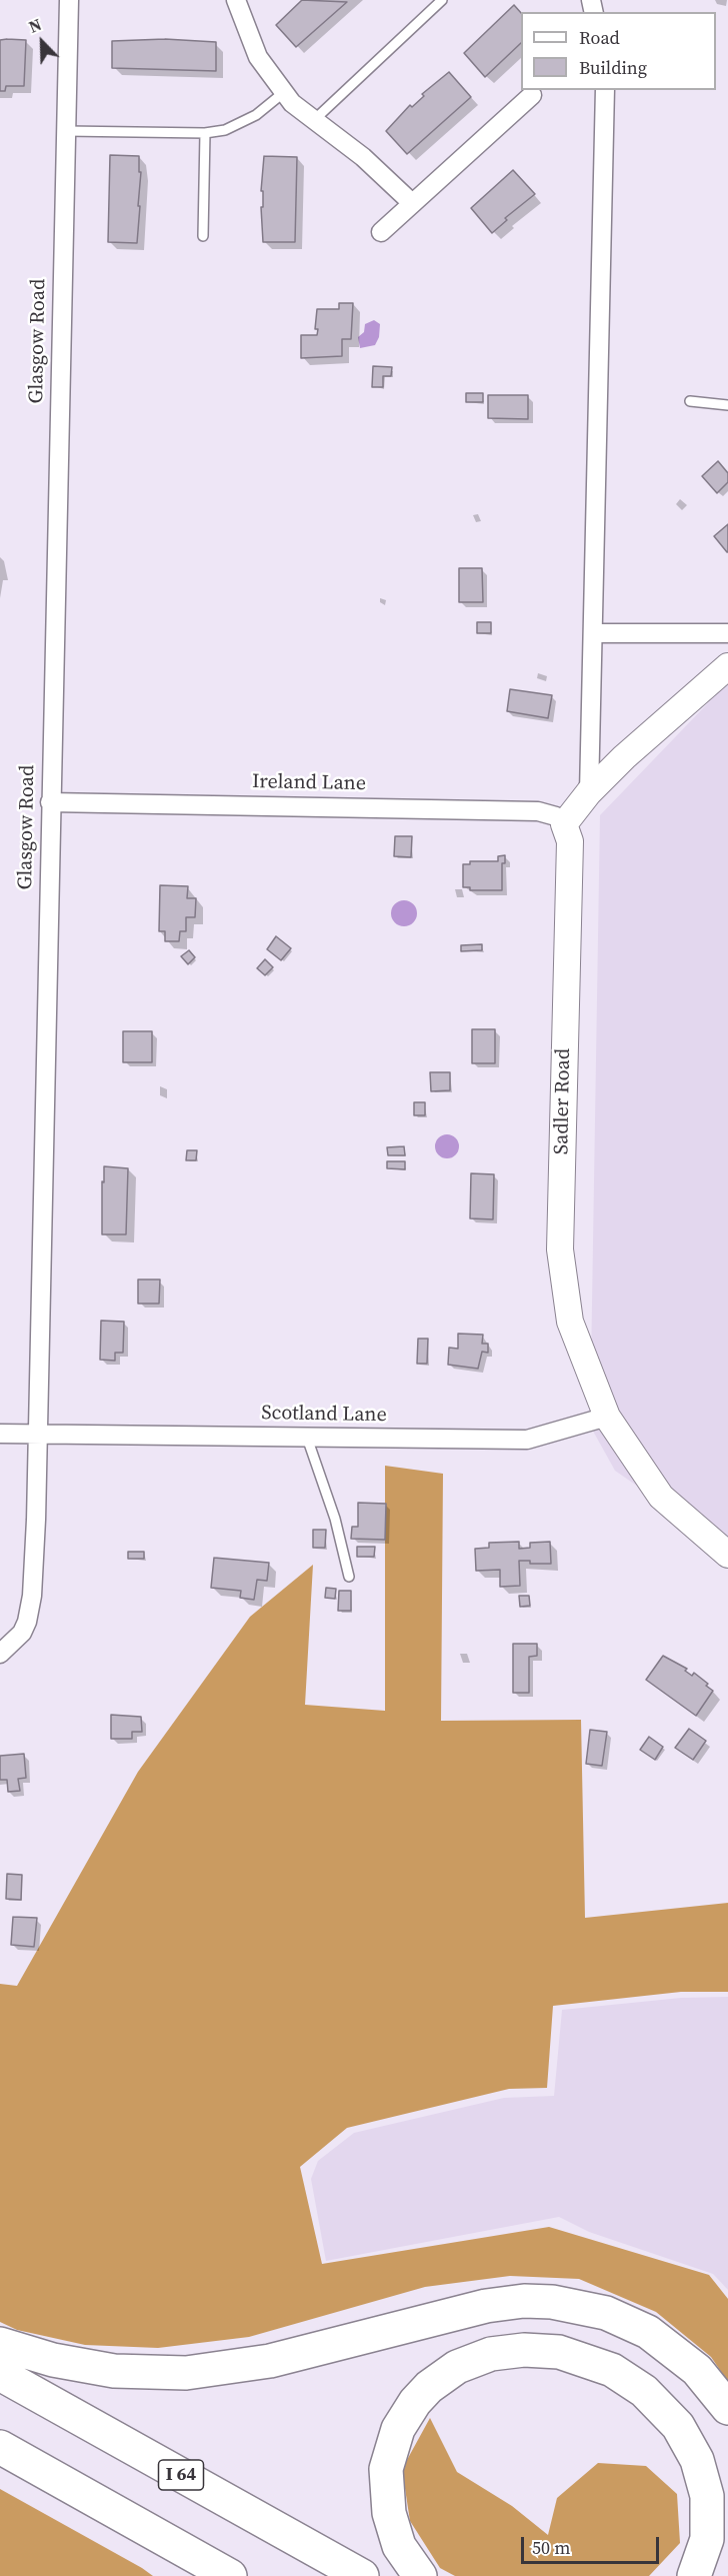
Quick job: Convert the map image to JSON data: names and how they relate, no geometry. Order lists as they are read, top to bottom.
{
  "streets": {
    "highway": ["I 64"],
    "street": [
      "Glasgow Road",
      "Ireland Lane",
      "Sadler Road",
      "Scotland Lane"
    ]
  },
  "crossings": [
    ["Glasgow Road", "Ireland Lane"],
    ["Glasgow Road", "Scotland Lane"],
    ["Ireland Lane", "Sadler Road"],
    ["Sadler Road", "Scotland Lane"]
  ],
  "legend": ["Road", "Building"],
  "scale_bar": "50 m",
  "north": "top left"
}
